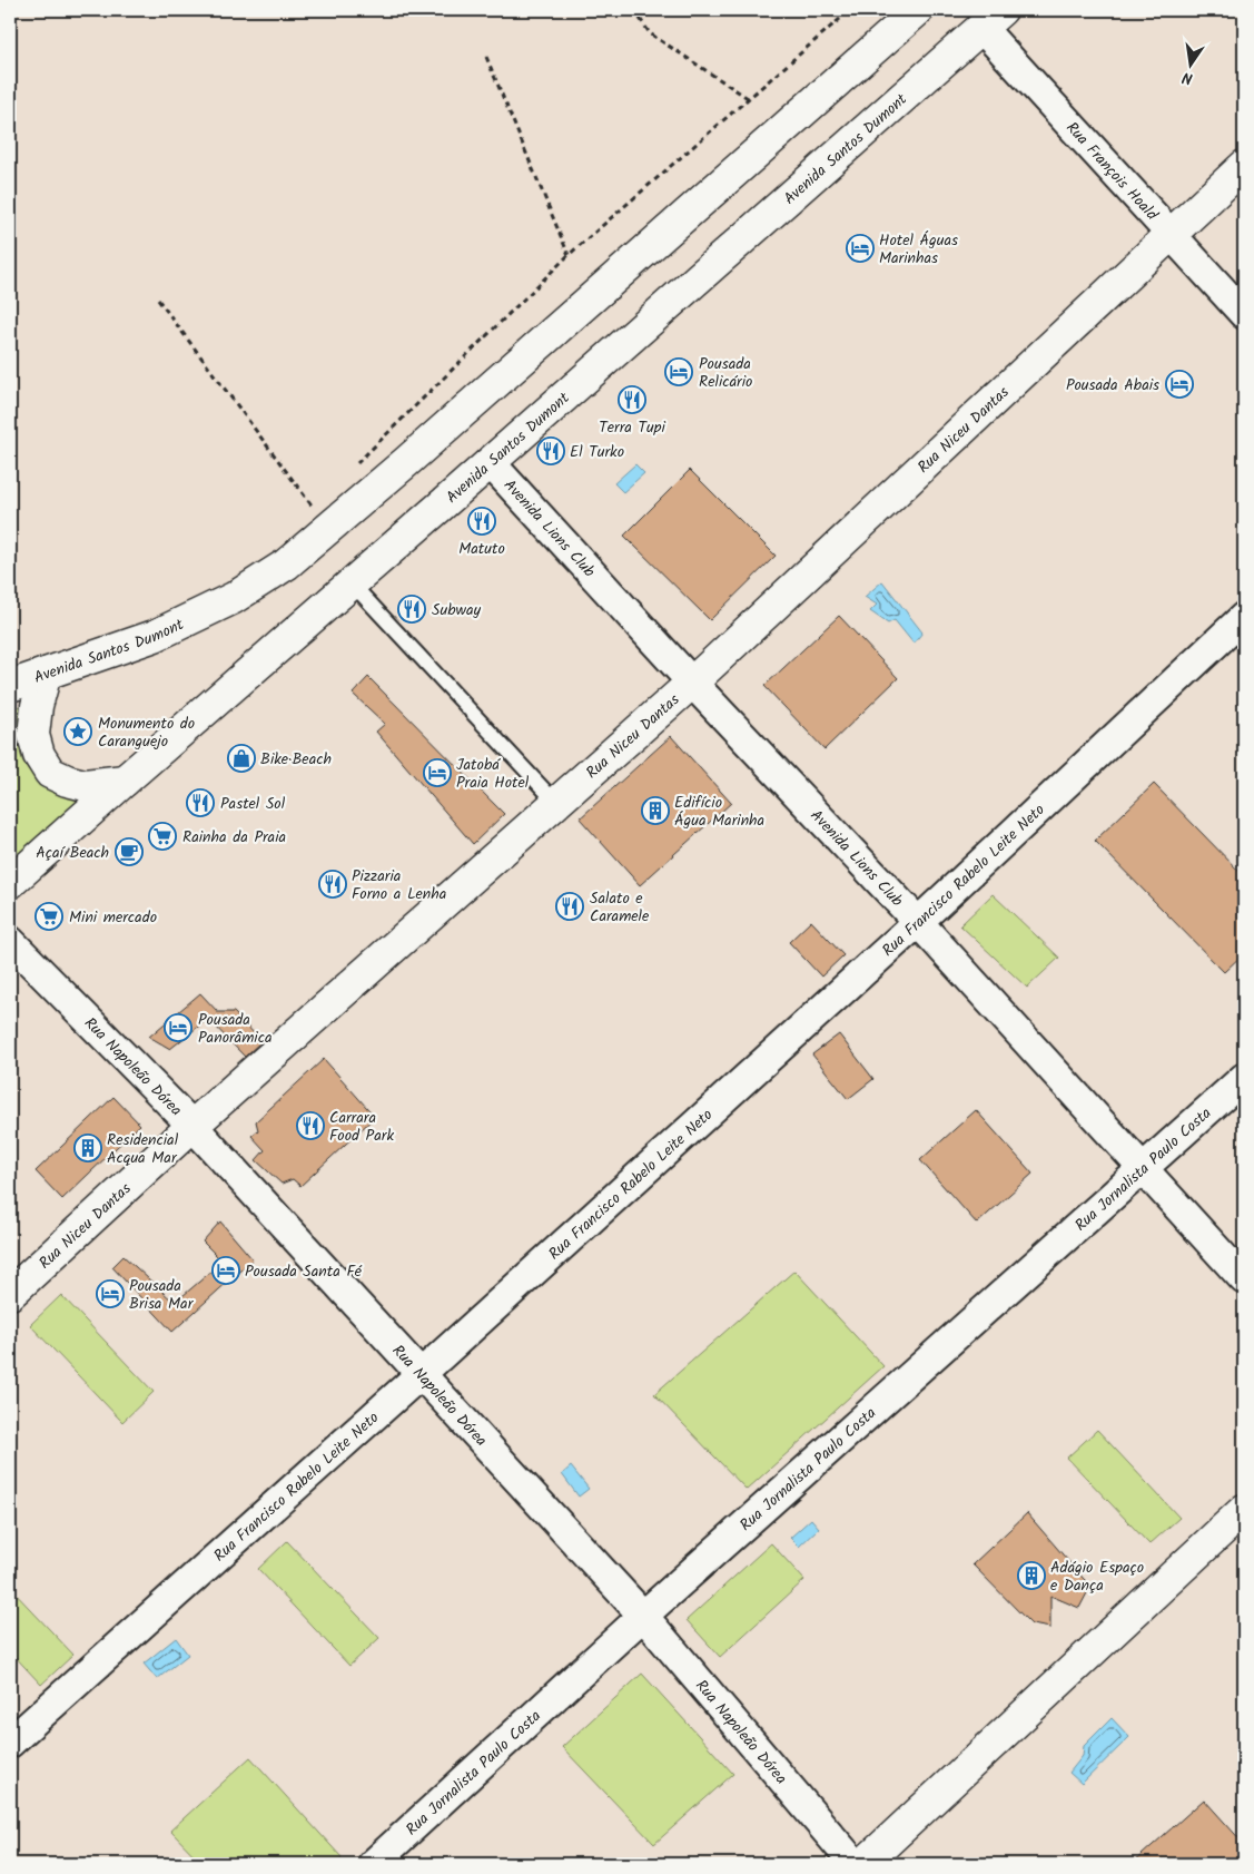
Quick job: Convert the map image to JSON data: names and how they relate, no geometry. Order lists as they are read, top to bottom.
{
  "streets": {
    "main road": ["Avenida Santos Dumont", "Rua Niceu Dantas"],
    "street": [
      "Rua François Hoald",
      "Avenida Lions Club",
      "Rua Francisco Rabelo Leite Neto",
      "Rua Napoleão Dórea",
      "Rua Jornalista Paulo Costa"
    ]
  },
  "crossings": [
    ["Avenida Santos Dumont", "Rua François Hoald"],
    ["Avenida Santos Dumont", "Avenida Lions Club"],
    ["Rua François Hoald", "Rua Niceu Dantas"],
    ["Rua Niceu Dantas", "Avenida Lions Club"],
    ["Rua Niceu Dantas", "Rua Napoleão Dórea"],
    ["Avenida Lions Club", "Rua Francisco Rabelo Leite Neto"],
    ["Avenida Lions Club", "Rua Jornalista Paulo Costa"],
    ["Rua Francisco Rabelo Leite Neto", "Rua Napoleão Dórea"],
    ["Rua Napoleão Dórea", "Rua Jornalista Paulo Costa"]
  ],
  "places": {
    "hotel": [
      "Hotel Águas Marinhas",
      "Pousada Relicário",
      "Pousada Abais",
      "Jatobá Praia Hotel",
      "Pousada Panorâmica",
      "Pousada Santa Fé",
      "Pousada Brisa Mar"
    ],
    "restaurant": [
      "Terra Tupi",
      "El Turko",
      "Matuto",
      "Subway",
      "Pastel Sol",
      "Pizzaria Forno a Lenha",
      "Salato e Caramele",
      "Carrara Food Park"
    ],
    "place": ["Monumento do Caranguejo"],
    "shop": ["Bike·Beach"],
    "building": ["Edifício Água Marinha", "Residencial Acqua Mar", "Adágio Espaço e Dança"],
    "supermarket": ["Rainha da Praia", "Mini mercado"],
    "cafe": ["Açaí Beach"]
  },
  "north": "bottom"
}
